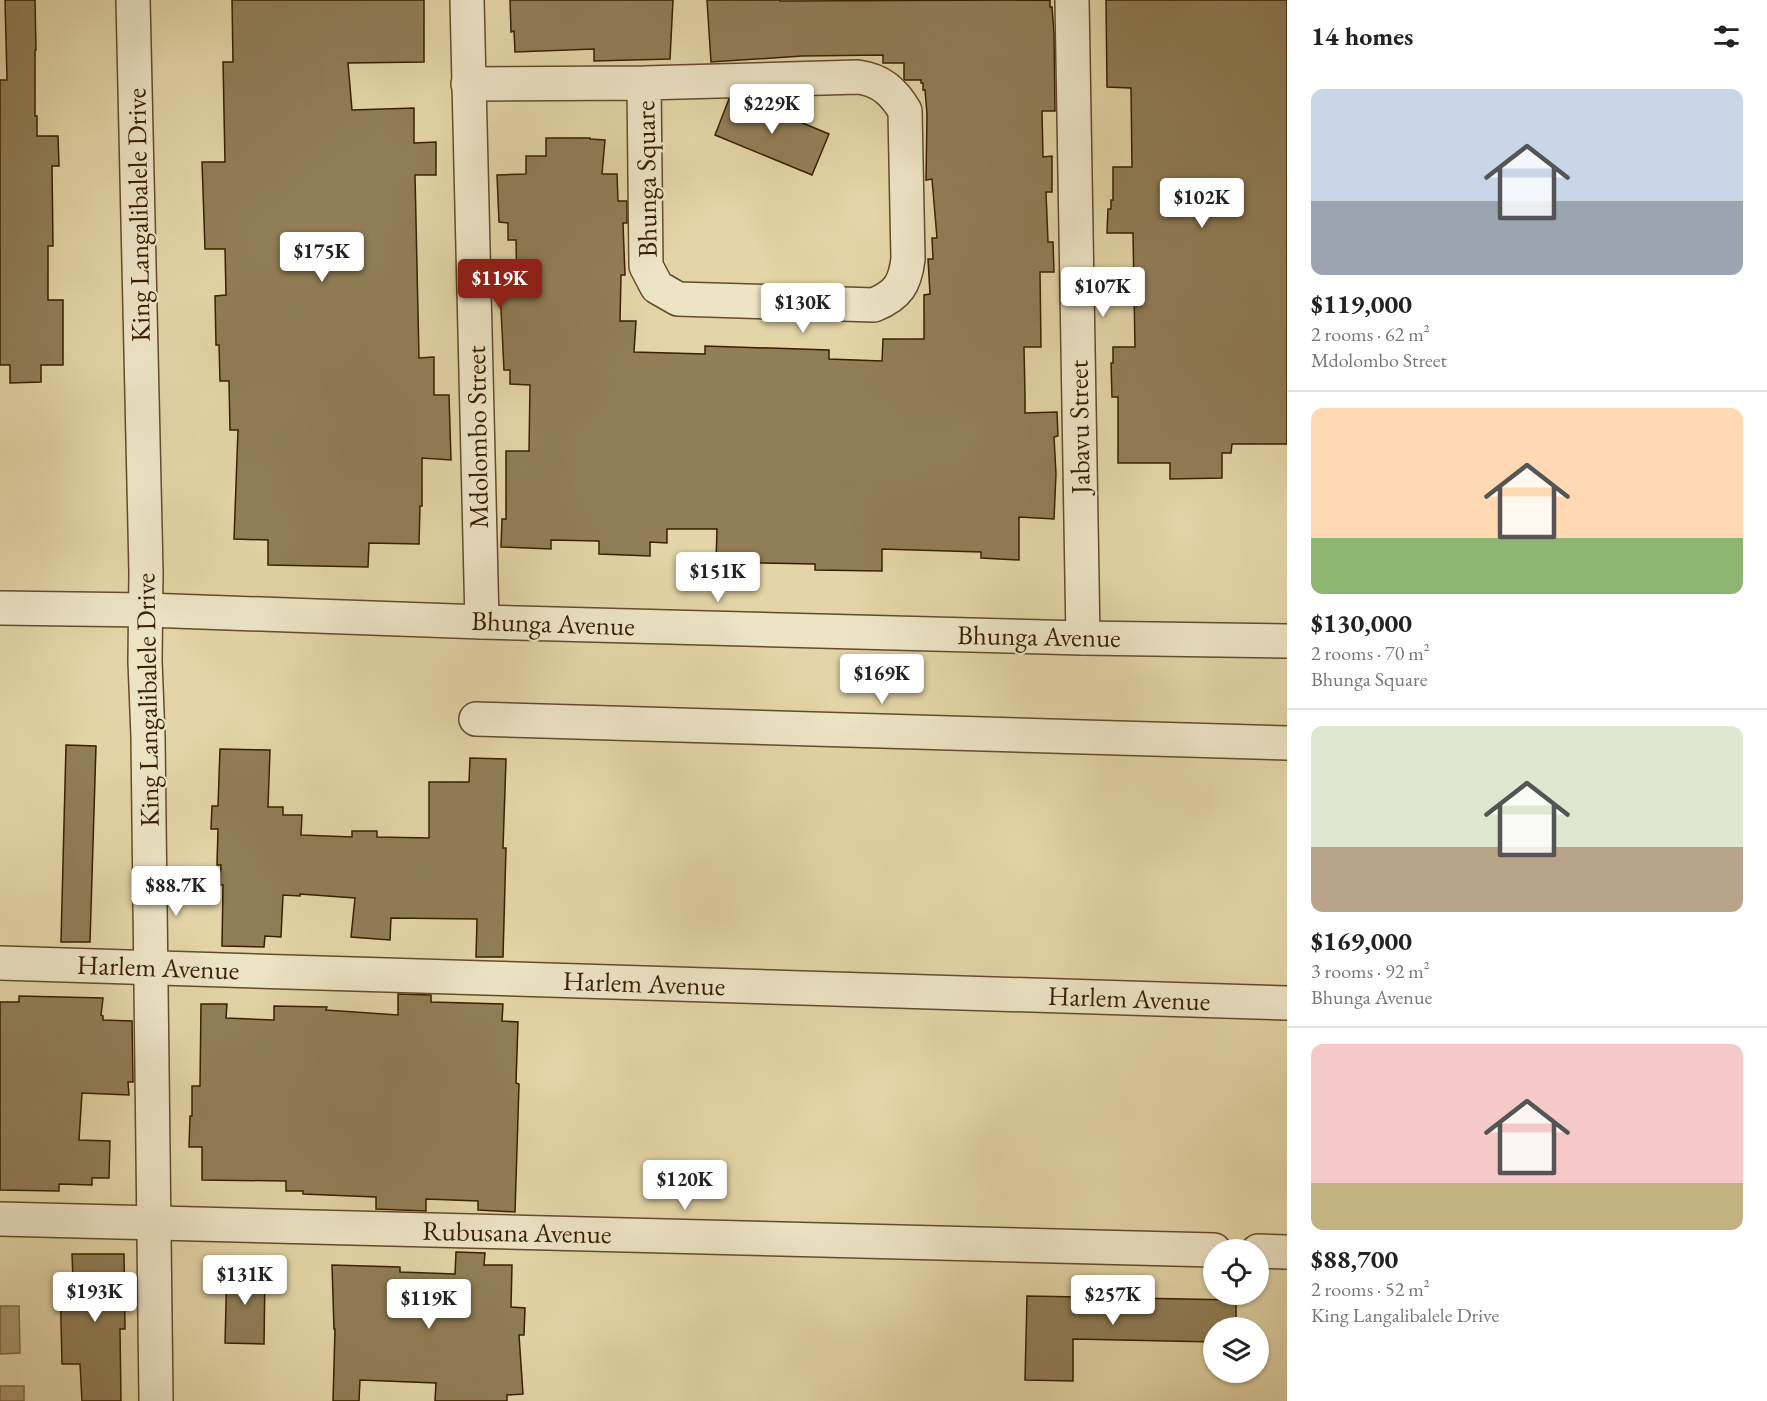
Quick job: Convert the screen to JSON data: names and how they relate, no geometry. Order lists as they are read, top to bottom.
{
  "streets": {
    "street": [
      "Bhunga Square",
      "King Langalibalele Drive",
      "Jabavu Street",
      "Mdolombo Street",
      "Bhunga Avenue",
      "Harlem Avenue",
      "Rubusana Avenue"
    ]
  },
  "crossings": [
    ["Bhunga Square", "Mdolombo Street"],
    ["King Langalibalele Drive", "Bhunga Avenue"],
    ["King Langalibalele Drive", "Harlem Avenue"],
    ["King Langalibalele Drive", "Rubusana Avenue"],
    ["Jabavu Street", "Bhunga Avenue"],
    ["Mdolombo Street", "Bhunga Avenue"]
  ],
  "page": {
    "heading": "14 homes",
    "list": [
      {
        "name": "$119,000",
        "note": "2 rooms · 62 m² · Mdolombo Street"
      },
      {
        "name": "$130,000",
        "note": "2 rooms · 70 m² · Bhunga Square"
      },
      {
        "name": "$169,000",
        "note": "3 rooms · 92 m² · Bhunga Avenue"
      },
      {
        "name": "$88,700",
        "note": "2 rooms · 52 m² · King Langalibalele Drive"
      }
    ],
    "price": [
      "$229K",
      "$102K",
      "$175K",
      "$119K",
      "$107K",
      "$130K",
      "$151K",
      "$169K",
      "$88.7K",
      "$120K",
      "$131K",
      "$193K",
      "$257K",
      "$119K"
    ]
  }
}
